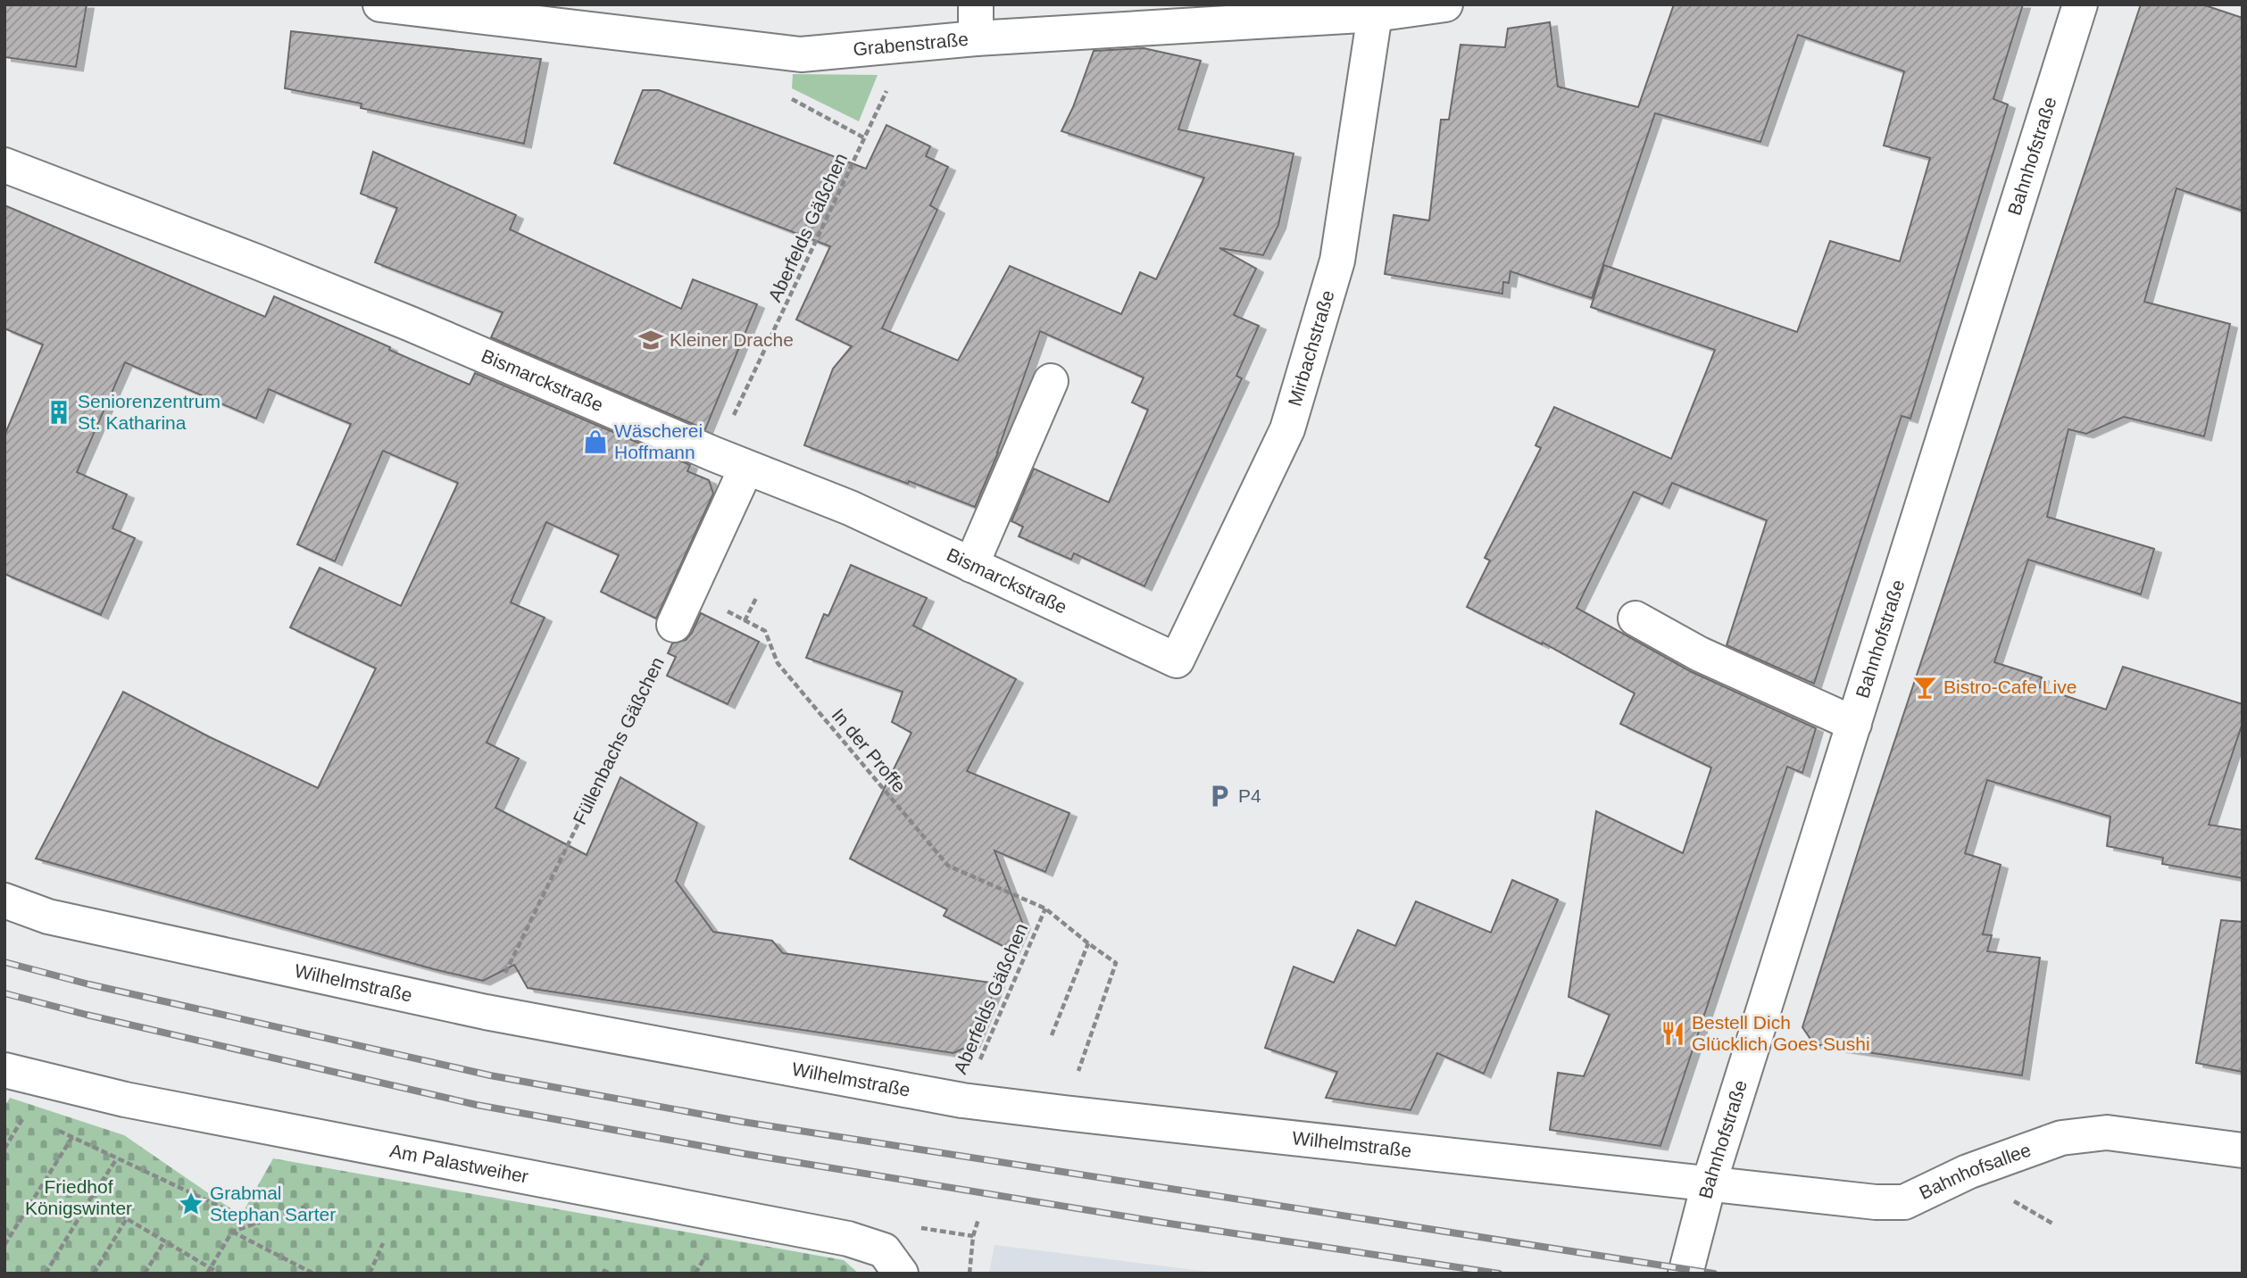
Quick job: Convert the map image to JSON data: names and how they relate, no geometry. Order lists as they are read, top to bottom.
{
  "streets": {
    "street": [
      "Grabenstraße",
      "Bahnhofstraße",
      "Mirbachstraße",
      "Bismarckstraße",
      "Wilhelmstraße",
      "Am Palastweiher",
      "Bahnhofsallee"
    ],
    "path": ["Aberfelds Gäßchen", "Füllenbachs Gäßchen", "In der Proffe"]
  },
  "crossings": [
    ["Grabenstraße", "Aberfelds Gäßchen"],
    ["Grabenstraße", "Mirbachstraße"],
    ["Bahnhofstraße", "Wilhelmstraße"],
    ["Bahnhofstraße", "Bahnhofsallee"],
    ["Aberfelds Gäßchen", "Bismarckstraße"],
    ["Aberfelds Gäßchen", "In der Proffe"],
    ["Aberfelds Gäßchen", "Wilhelmstraße"],
    ["Mirbachstraße", "Bismarckstraße"],
    ["Füllenbachs Gäßchen", "Wilhelmstraße"],
    ["In der Proffe", "Wilhelmstraße"],
    ["Wilhelmstraße", "Bahnhofsallee"]
  ],
  "parks": ["Friedhof Königswinter"],
  "places": {
    "school or university": ["Kleiner Drache"],
    "building": ["Seniorenzentrum St. Katharina"],
    "shop": ["Wäscherei Hoffmann"],
    "bar": ["Bistro-Cafe Live"],
    "parking": ["P4"],
    "restaurant": ["Bestell Dich Glücklich Goes Sushi"],
    "place": ["Grabmal Stephan Sarter"]
  }
}
